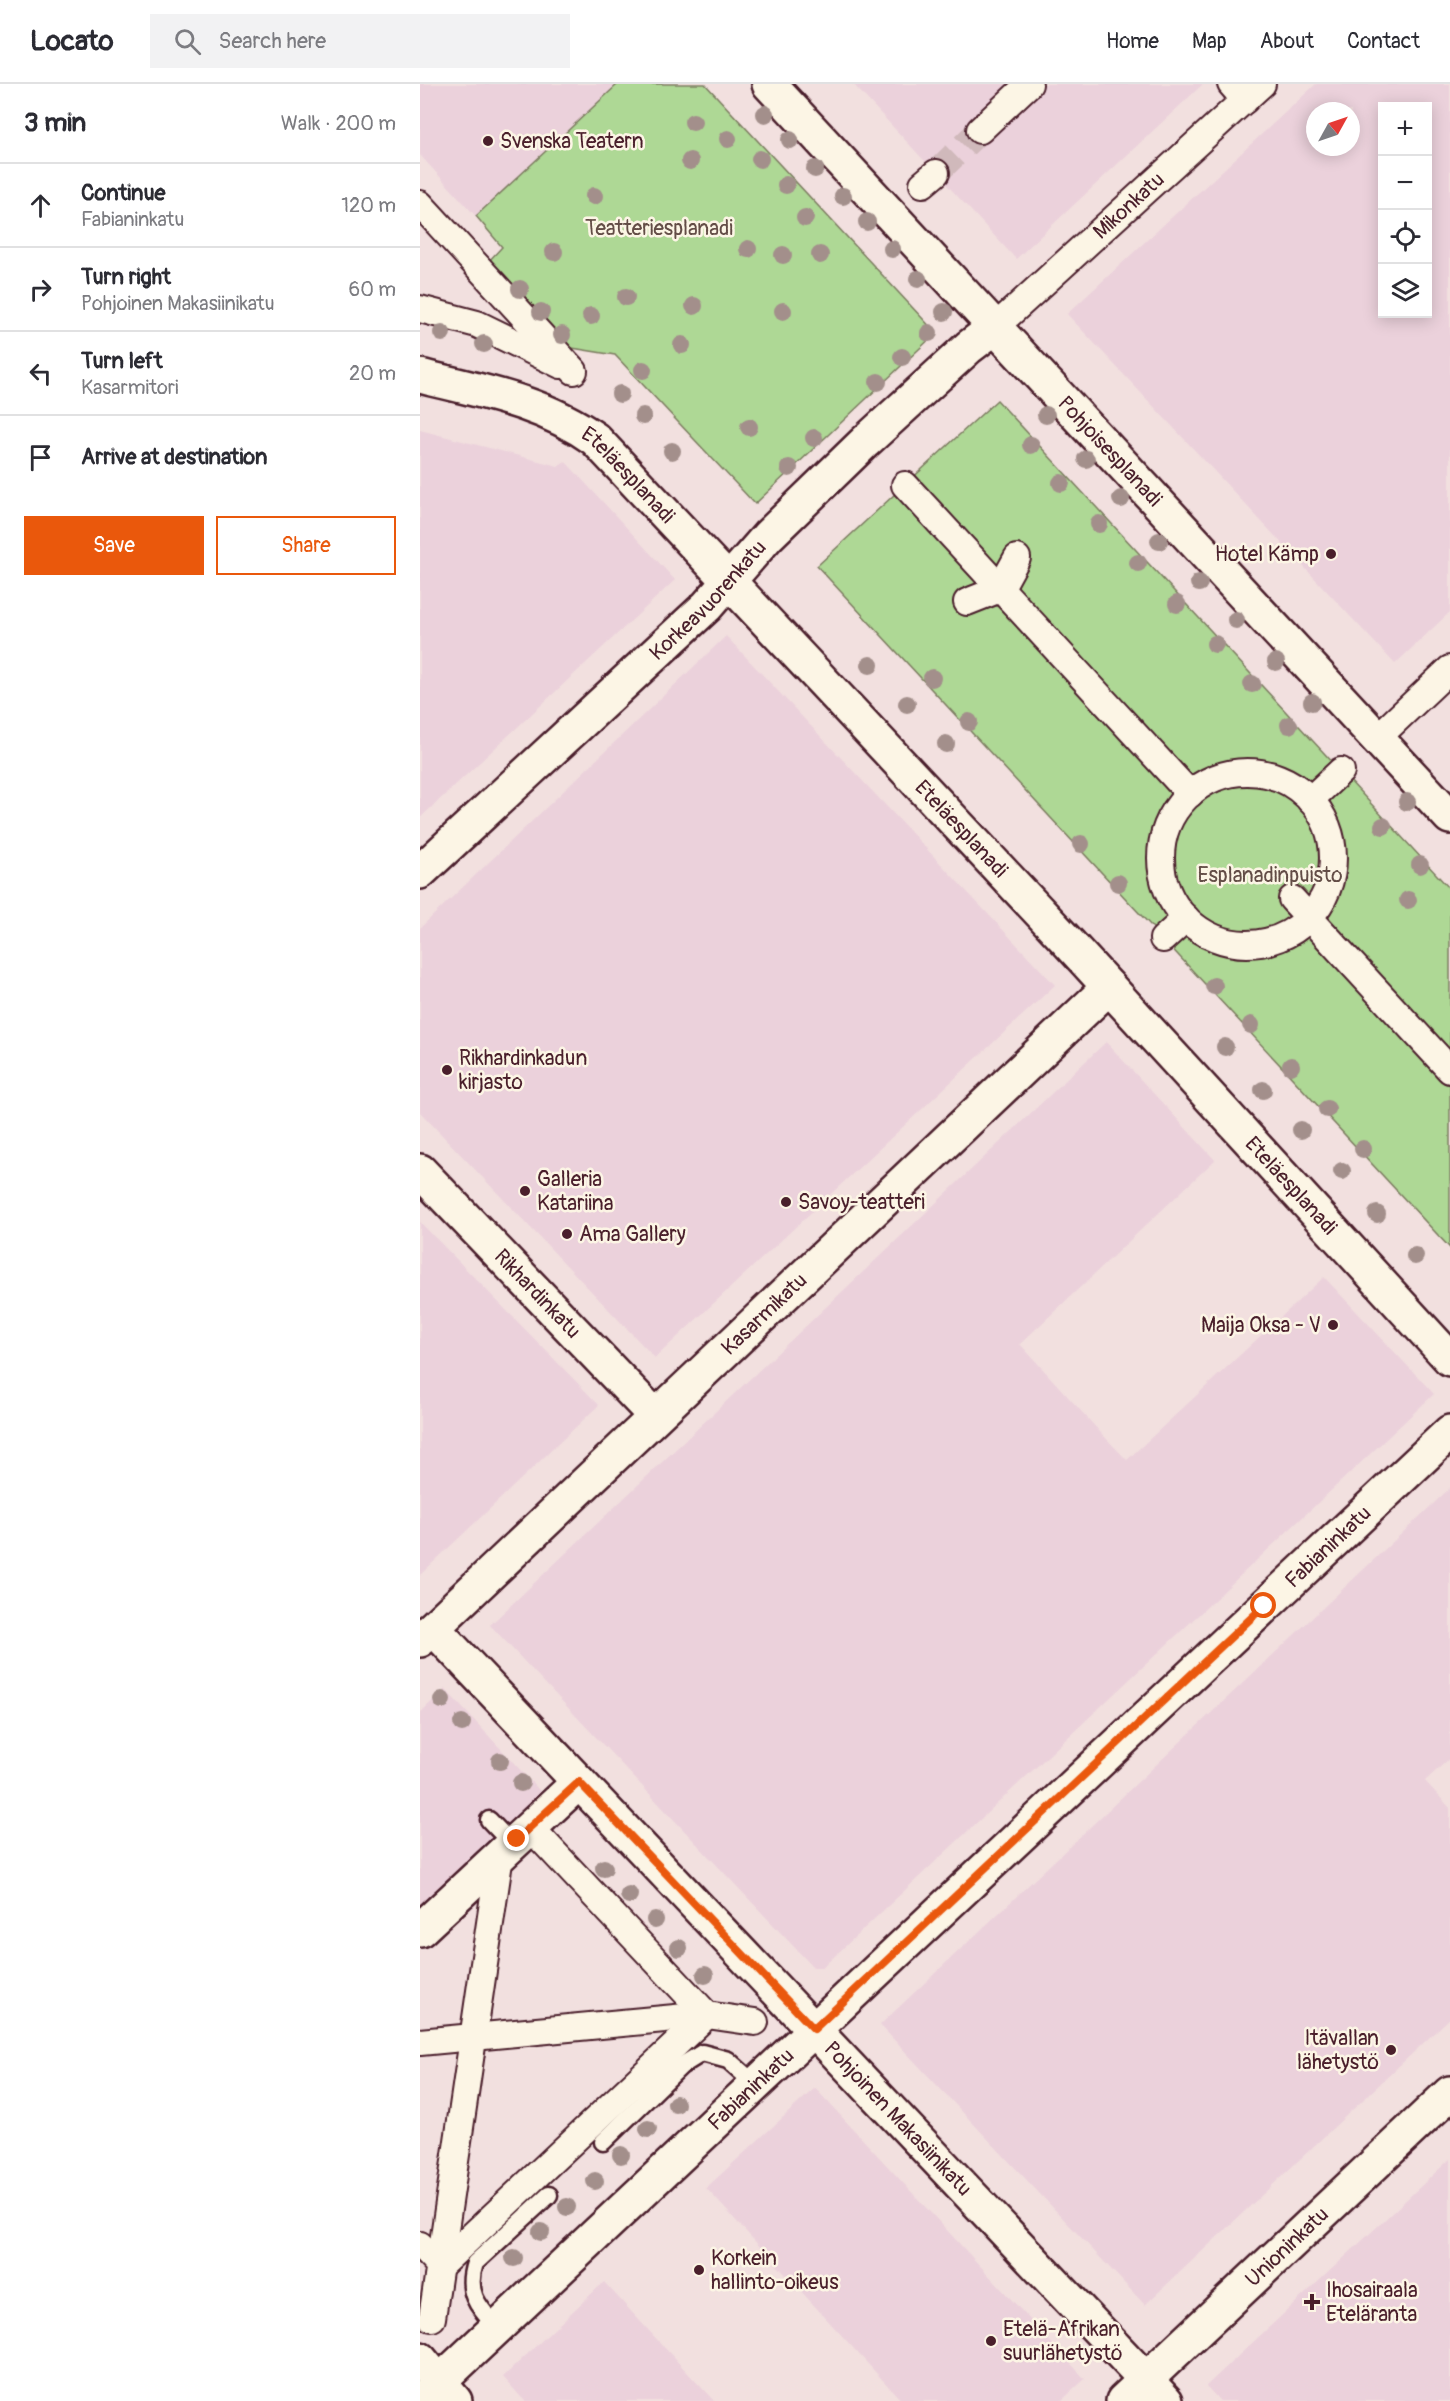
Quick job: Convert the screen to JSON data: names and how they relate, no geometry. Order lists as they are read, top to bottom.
{
  "streets": {
    "street": [
      "Mikonkatu",
      "Pohjoisesplanadi",
      "Eteläesplanadi",
      "Korkeavuorenkatu",
      "Rikhardinkatu",
      "Kasarmikatu",
      "Fabianinkatu",
      "Pohjoinen Makasiinikatu",
      "Unioninkatu"
    ]
  },
  "crossings": [
    ["Mikonkatu", "Pohjoisesplanadi"],
    ["Mikonkatu", "Korkeavuorenkatu"],
    ["Pohjoisesplanadi", "Korkeavuorenkatu"],
    ["Eteläesplanadi", "Korkeavuorenkatu"],
    ["Eteläesplanadi", "Kasarmikatu"],
    ["Rikhardinkatu", "Kasarmikatu"],
    ["Kasarmikatu", "Pohjoinen Makasiinikatu"],
    ["Fabianinkatu", "Pohjoinen Makasiinikatu"],
    ["Pohjoinen Makasiinikatu", "Unioninkatu"]
  ],
  "parks": ["Teatteriesplanadi", "Esplanadinpuisto"],
  "places": {
    "other": [
      "Svenska Teatern",
      "Hotel Kämp",
      "Rikhardinkadun kirjasto",
      "Galleria Katariina",
      "Savoy-teatteri",
      "Ama Gallery",
      "Maija Oksa - V",
      "Itävallan lähetystö",
      "Korkein hallinto-oikeus",
      "Etelä-Afrikan suurlähetystö"
    ],
    "health": ["Ihosairaala Eteläranta"]
  },
  "north": "top right",
  "page": {
    "header": "Locato",
    "search": "Search here",
    "nav": [
      "Home",
      "Map",
      "About",
      "Contact"
    ],
    "heading": ["3 min", "Walk · 200 m"],
    "map_buttons": ["+", "−"],
    "list": [
      ["Continue", "Fabianinkatu", "120 m"],
      ["Turn right", "Pohjoinen Makasiinikatu", "60 m"],
      ["Turn left", "Kasarmitori", "20 m"],
      "Arrive at destination"
    ],
    "buttons": ["Save", "Share"]
  }
}
